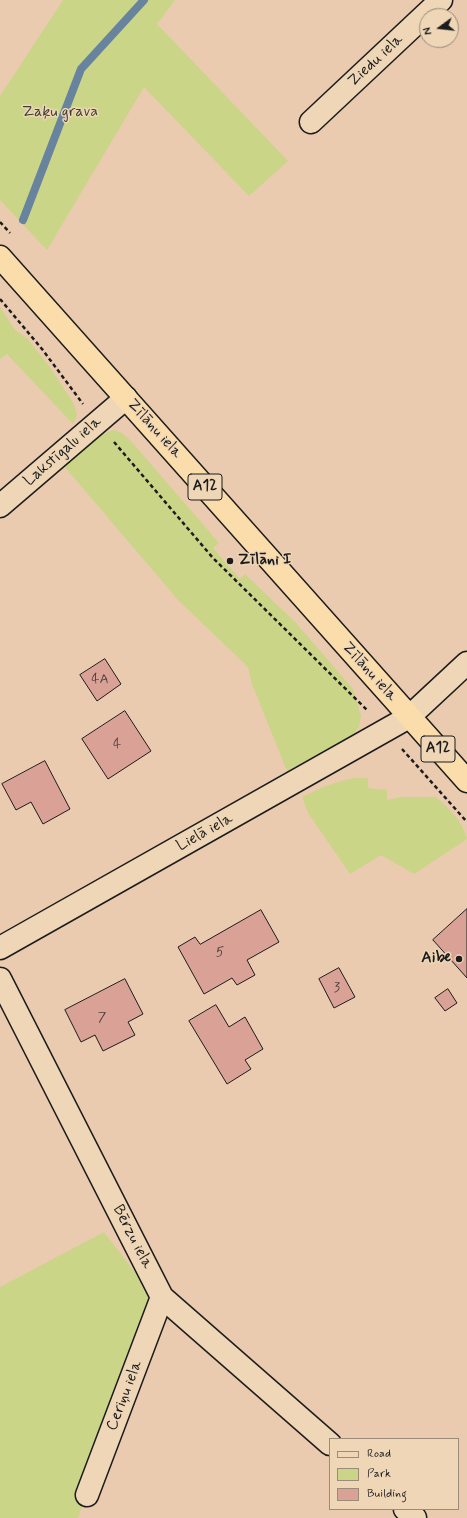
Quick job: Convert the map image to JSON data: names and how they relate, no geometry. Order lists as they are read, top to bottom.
{
  "streets": {
    "highway": ["Zīlānu iela", "A12"],
    "street": [
      "Ziedu iela",
      "Lakstīgalu iela",
      "Lielā iela",
      "Bērzu iela",
      "Ceriņu iela"
    ]
  },
  "crossings": [
    ["Zīlānu iela", "Lakstīgalu iela"],
    ["Zīlānu iela", "Lielā iela"],
    ["Bērzu iela", "Ceriņu iela"]
  ],
  "parks": ["Zaķu grava"],
  "places": ["Zīlāni I", "Aibe"],
  "house_numbers": [
    "4A",
    "4",
    "5",
    "3",
    "7"
  ],
  "legend": ["Road", "Park", "Building"],
  "north": "left"
}
